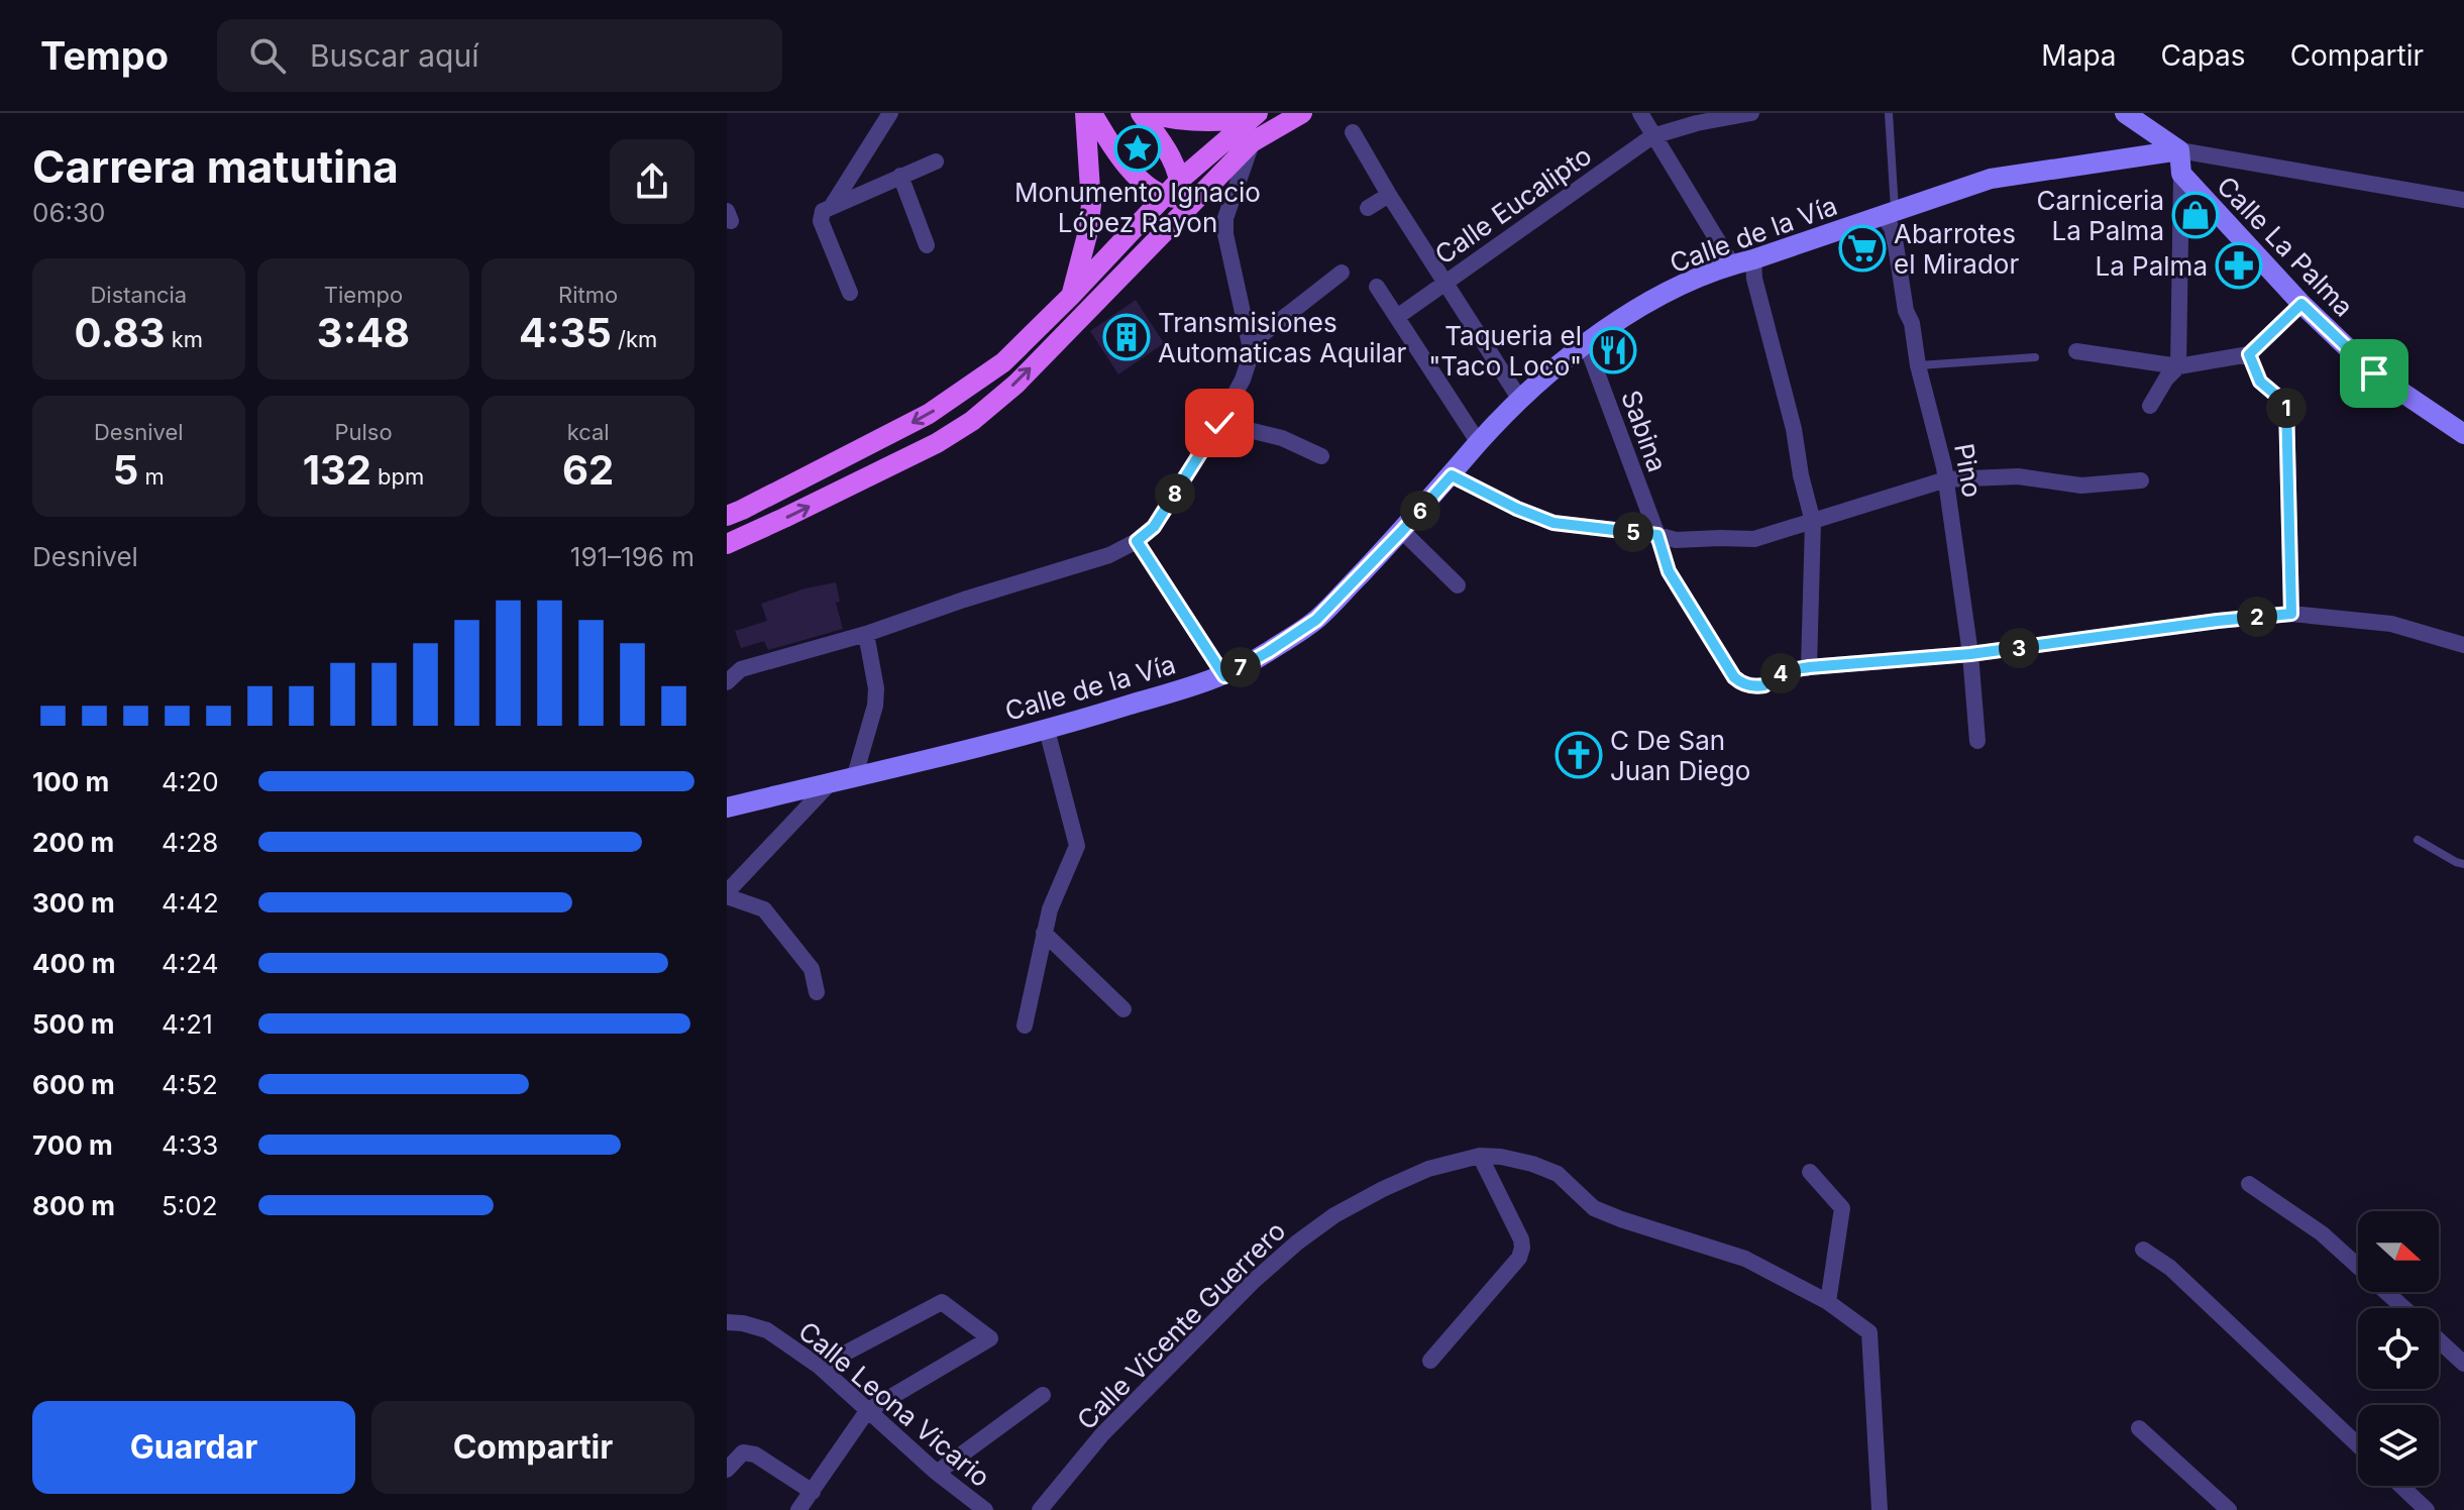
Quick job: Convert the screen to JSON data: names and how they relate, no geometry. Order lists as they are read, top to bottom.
{
  "streets": {
    "street": [
      "Calle Eucalipto",
      "Calle de la Vía",
      "Calle La Palma",
      "Sabina",
      "Pino",
      "Calle Vicente Guerrero",
      "Calle Leona Vicario"
    ]
  },
  "crossings": [
    ["Calle de la Vía", "Calle La Palma"],
    ["Calle de la Vía", "Sabina"],
    ["Calle de la Vía", "Pino"]
  ],
  "places": {
    "place": ["Monumento Ignacio López Rayon"],
    "shop": ["Carniceria La Palma"],
    "supermarket": ["Abarrotes el Mirador"],
    "pharmacy": ["La Palma"],
    "building": ["Transmisiones Automaticas Aquilar"],
    "restaurant": ["Taqueria el \"Taco Loco\""],
    "church": ["C De San Juan Diego"]
  },
  "north": "right",
  "page": {
    "header": "Tempo",
    "search": "Buscar aquí",
    "nav": ["Mapa", "Capas", "Compartir"],
    "heading": ["Carrera matutina", "06:30"],
    "stats": [
      ["Distancia", "0.83 km"],
      ["Tiempo", "3:48"],
      ["Ritmo", "4:35 /km"],
      ["Desnivel", "5 m"],
      ["Pulso", "132 bpm"],
      ["kcal", "62"]
    ],
    "pins": [
      "1",
      "8",
      "6",
      "5",
      "2",
      "3",
      "7",
      "4"
    ],
    "chart": ["Desnivel", "191–196 m"],
    "list": [
      {
        "name": "100 m",
        "note": "4:20"
      },
      {
        "name": "200 m",
        "note": "4:28"
      },
      {
        "name": "300 m",
        "note": "4:42"
      },
      {
        "name": "400 m",
        "note": "4:24"
      },
      {
        "name": "500 m",
        "note": "4:21"
      },
      {
        "name": "600 m",
        "note": "4:52"
      },
      {
        "name": "700 m",
        "note": "4:33"
      },
      {
        "name": "800 m",
        "note": "5:02"
      }
    ],
    "buttons": ["Guardar", "Compartir"]
  }
}
